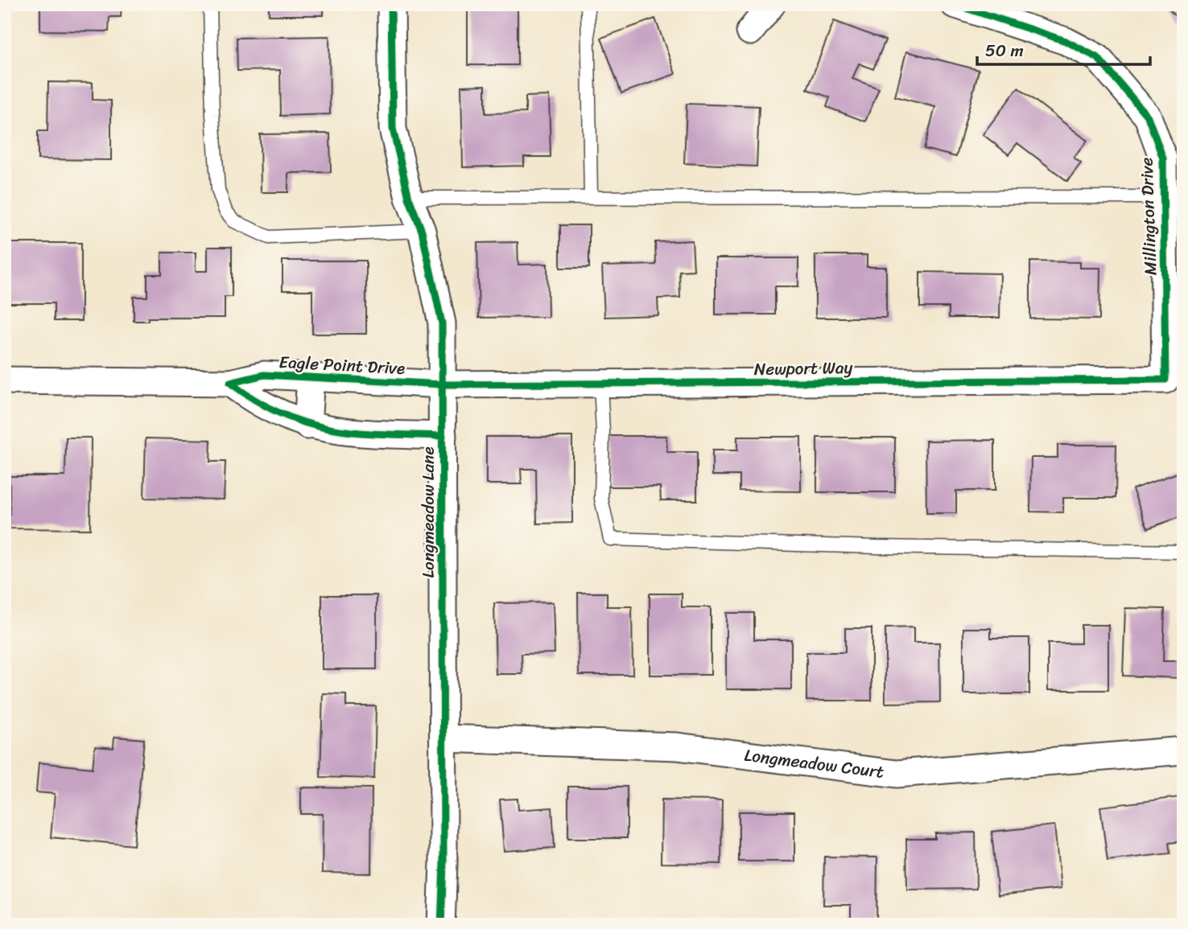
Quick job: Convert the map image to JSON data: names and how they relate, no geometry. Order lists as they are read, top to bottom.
{
  "streets": {
    "street": [
      "Millington Drive",
      "Eagle Point Drive",
      "Newport Way",
      "Longmeadow Lane",
      "Longmeadow Court"
    ]
  },
  "crossings": [
    ["Millington Drive", "Newport Way"],
    ["Eagle Point Drive", "Newport Way"],
    ["Eagle Point Drive", "Longmeadow Lane"],
    ["Newport Way", "Longmeadow Lane"],
    ["Longmeadow Lane", "Longmeadow Court"]
  ],
  "scale_bar": "50 m"
}
